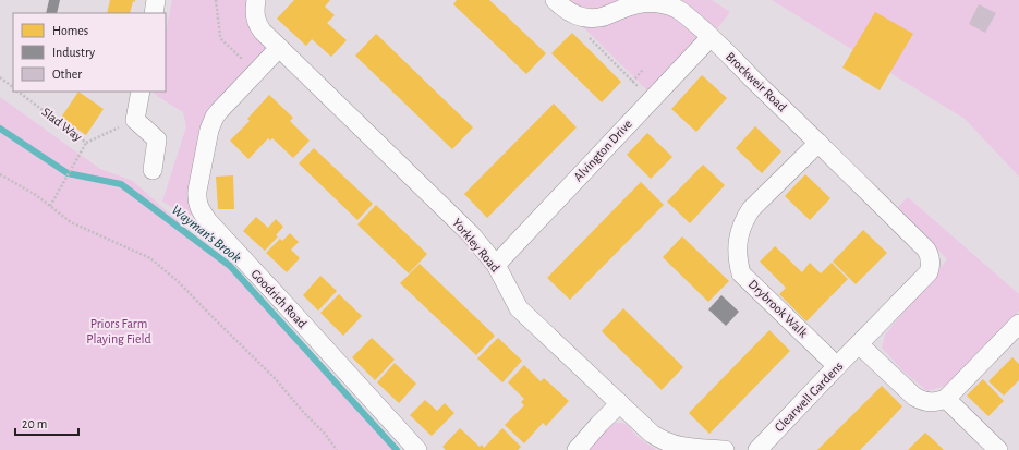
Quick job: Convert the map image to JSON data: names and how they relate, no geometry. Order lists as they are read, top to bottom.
{
  "streets": {
    "street": [
      "Brockweir Road",
      "Alvington Drive",
      "Yorkley Road",
      "Goodrich Road",
      "Drybrook Walk",
      "Clearwell Gardens"
    ],
    "path": ["Slad Way"]
  },
  "crossings": [
    ["Brockweir Road", "Alvington Drive"],
    ["Brockweir Road", "Drybrook Walk"],
    ["Brockweir Road", "Clearwell Gardens"],
    ["Alvington Drive", "Yorkley Road"],
    ["Yorkley Road", "Goodrich Road"],
    ["Drybrook Walk", "Clearwell Gardens"]
  ],
  "water": ["Wayman's Brook"],
  "parks": ["Priors Farm Playing Field"],
  "legend": ["Homes", "Industry", "Other"],
  "scale_bar": "20 m"
}
